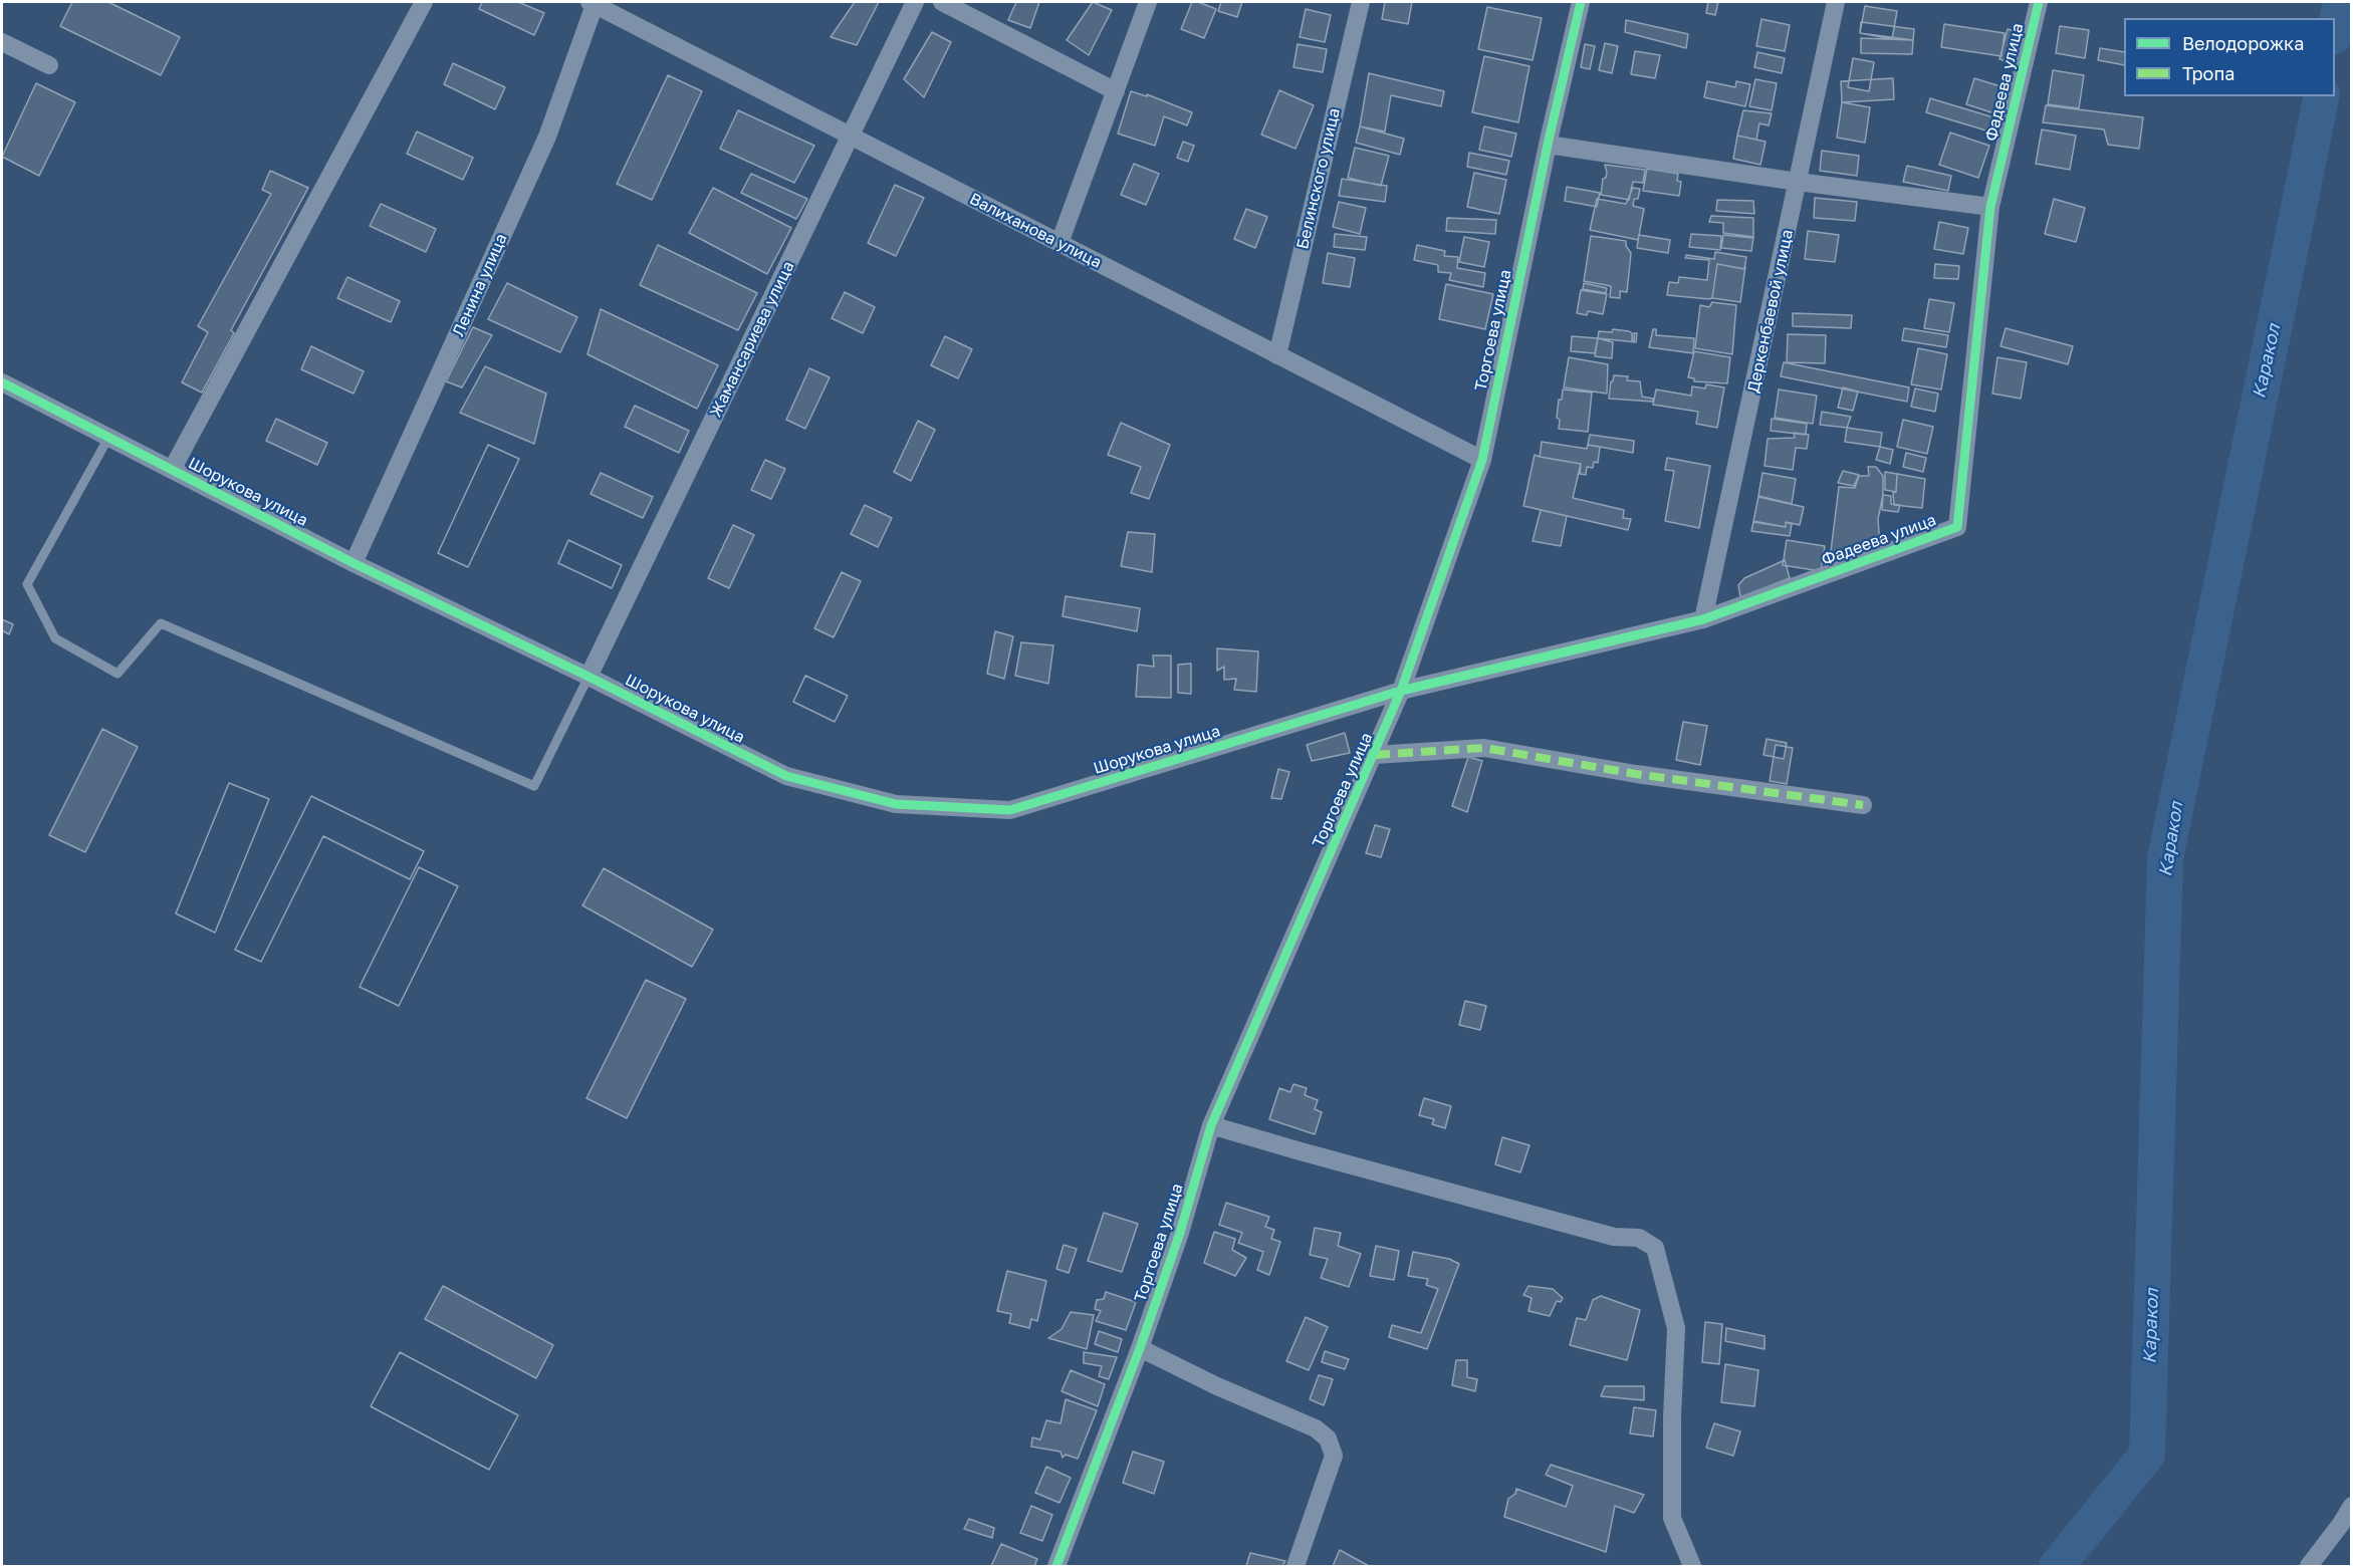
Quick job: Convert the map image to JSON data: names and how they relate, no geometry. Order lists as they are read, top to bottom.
{
  "streets": {
    "street": [
      "Фадеева улица",
      "Белинского улица",
      "Валиханова улица",
      "Ленина улица",
      "Деркенбаевой улица",
      "Торгоева улица",
      "Жамансариева улица",
      "Шорукова улица"
    ]
  },
  "crossings": [
    ["Фадеева улица", "Деркенбаевой улица"],
    ["Фадеева улица", "Торгоева улица"],
    ["Фадеева улица", "Шорукова улица"],
    ["Белинского улица", "Валиханова улица"],
    ["Валиханова улица", "Ленина улица"],
    ["Валиханова улица", "Торгоева улица"],
    ["Валиханова улица", "Жамансариева улица"],
    ["Ленина улица", "Шорукова улица"],
    ["Торгоева улица", "Шорукова улица"],
    ["Жамансариева улица", "Шорукова улица"]
  ],
  "water": ["Каракол"],
  "legend": ["Велодорожка", "Тропа"]
}
